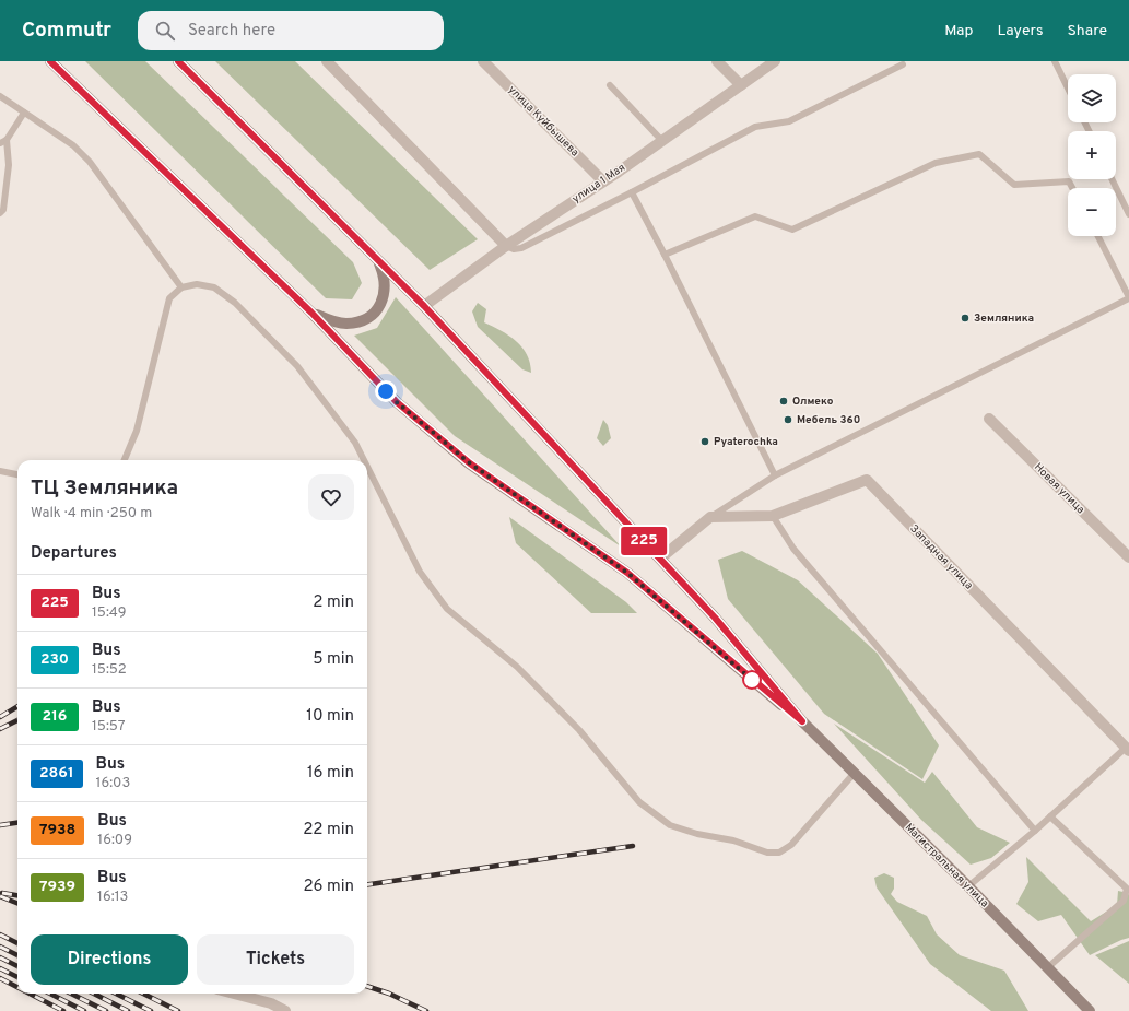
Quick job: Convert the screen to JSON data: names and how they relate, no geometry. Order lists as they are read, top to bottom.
{
  "streets": {
    "main road": ["Магистральная улица"],
    "street": [
      "улица Куйбышева",
      "улица 1 Мая",
      "Новая улица",
      "Западная улица"
    ]
  },
  "crossings": [
    ["улица Куйбышева", "улица 1 Мая"]
  ],
  "places": [
    "Земляника",
    "Олмеко",
    "Мебель 360",
    "Pyaterochka"
  ],
  "lines": ["bus line 225"],
  "page": {
    "header": "Commutr",
    "search": "Search here",
    "nav": ["Map", "Layers", "Share"],
    "on_map": "225",
    "map_buttons": ["+", "−"],
    "heading": [
      ["ТЦ Земляника", "Walk · 4 min · 250 m"],
      "Departures"
    ],
    "list": [
      {
        "mark": "225",
        "name": "Bus",
        "note": "15:49",
        "value": "2 min"
      },
      {
        "mark": "230",
        "name": "Bus",
        "note": "15:52",
        "value": "5 min"
      },
      {
        "mark": "216",
        "name": "Bus",
        "note": "15:57",
        "value": "10 min"
      },
      {
        "mark": "2861",
        "name": "Bus",
        "note": "16:03",
        "value": "16 min"
      },
      {
        "mark": "7938",
        "name": "Bus",
        "note": "16:09",
        "value": "22 min"
      },
      {
        "mark": "7939",
        "name": "Bus",
        "note": "16:13",
        "value": "26 min"
      }
    ],
    "buttons": ["Directions", "Tickets"]
  }
}
